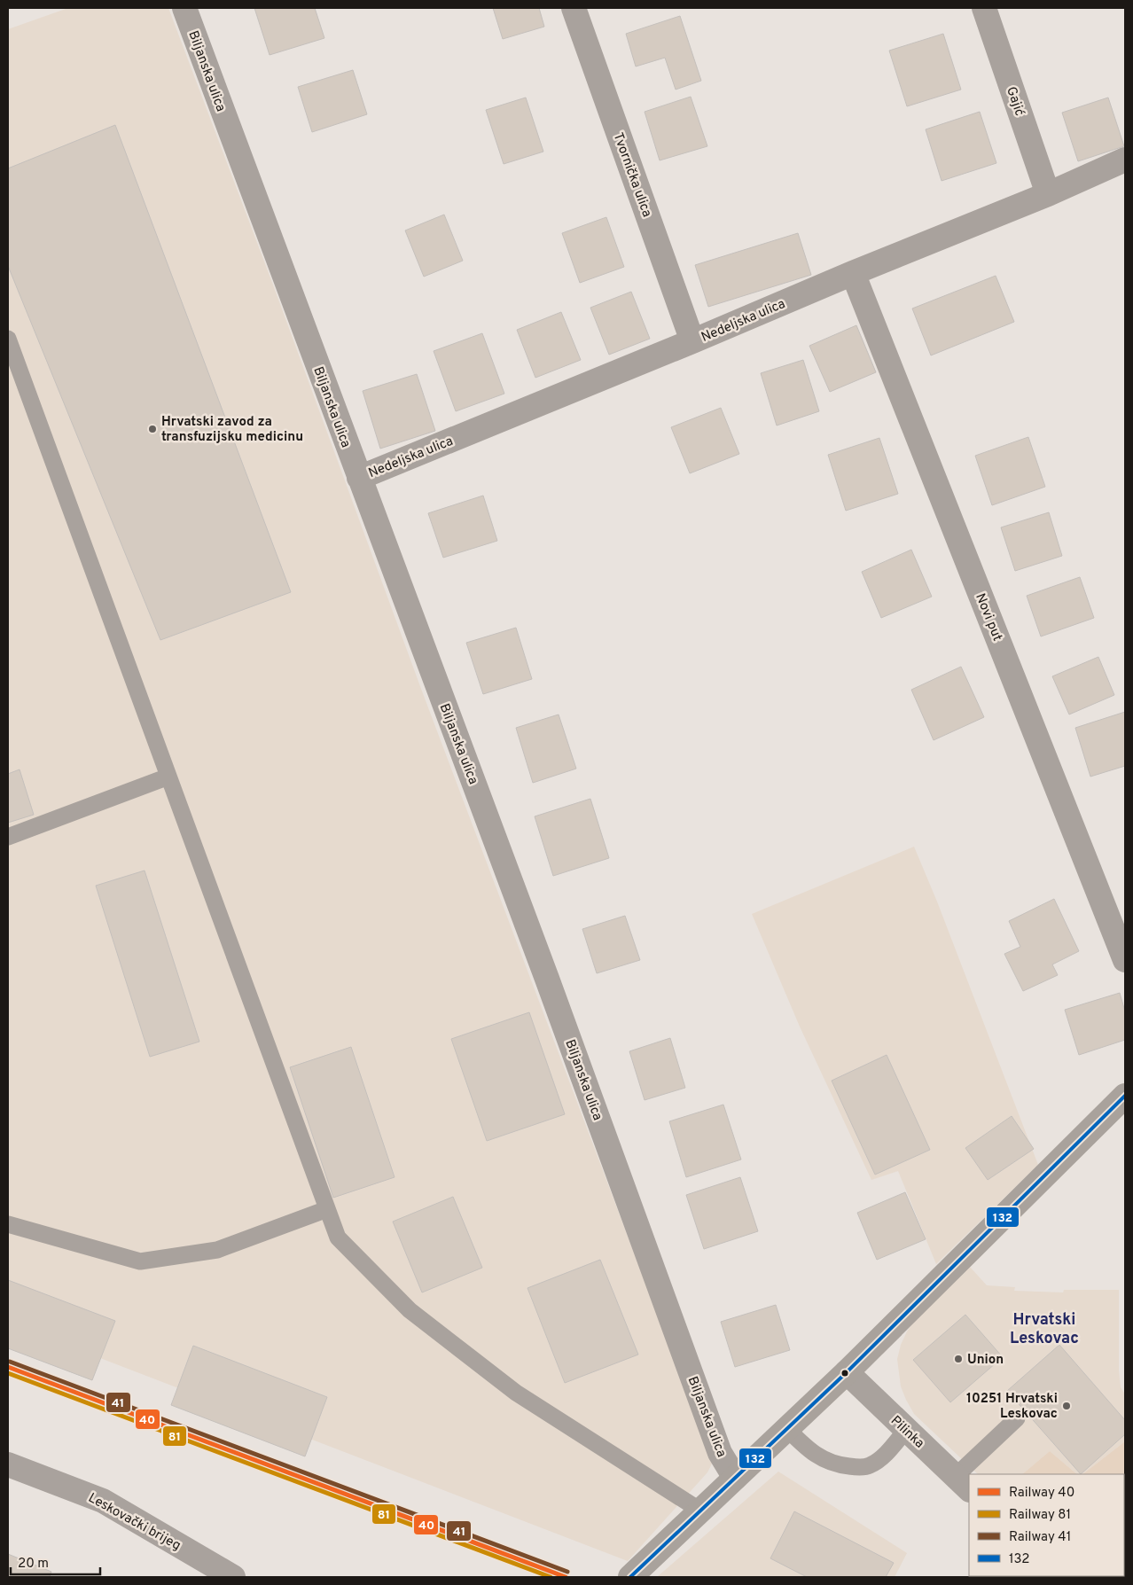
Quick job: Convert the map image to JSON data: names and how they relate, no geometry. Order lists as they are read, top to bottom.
{
  "streets": {
    "street": [
      "Biljanska ulica",
      "Gajić",
      "Tvornička ulica",
      "Nedeljska ulica",
      "Novi put",
      "Pilinka",
      "Leskovački brijeg"
    ]
  },
  "crossings": [
    ["Biljanska ulica", "Nedeljska ulica"],
    ["Gajić", "Nedeljska ulica"],
    ["Tvornička ulica", "Nedeljska ulica"],
    ["Nedeljska ulica", "Novi put"]
  ],
  "districts": ["Hrvatski Leskovac"],
  "places": ["Hrvatski zavod za transfuzijsku medicinu", "Union", "10251 Hrvatski Leskovac"],
  "lines": [
    "transit line 132",
    "rail line 41",
    "rail line 40",
    "rail line 81"
  ],
  "legend": [
    "Railway 40",
    "Railway 81",
    "Railway 41",
    "132"
  ],
  "scale_bar": "20 m"
}
